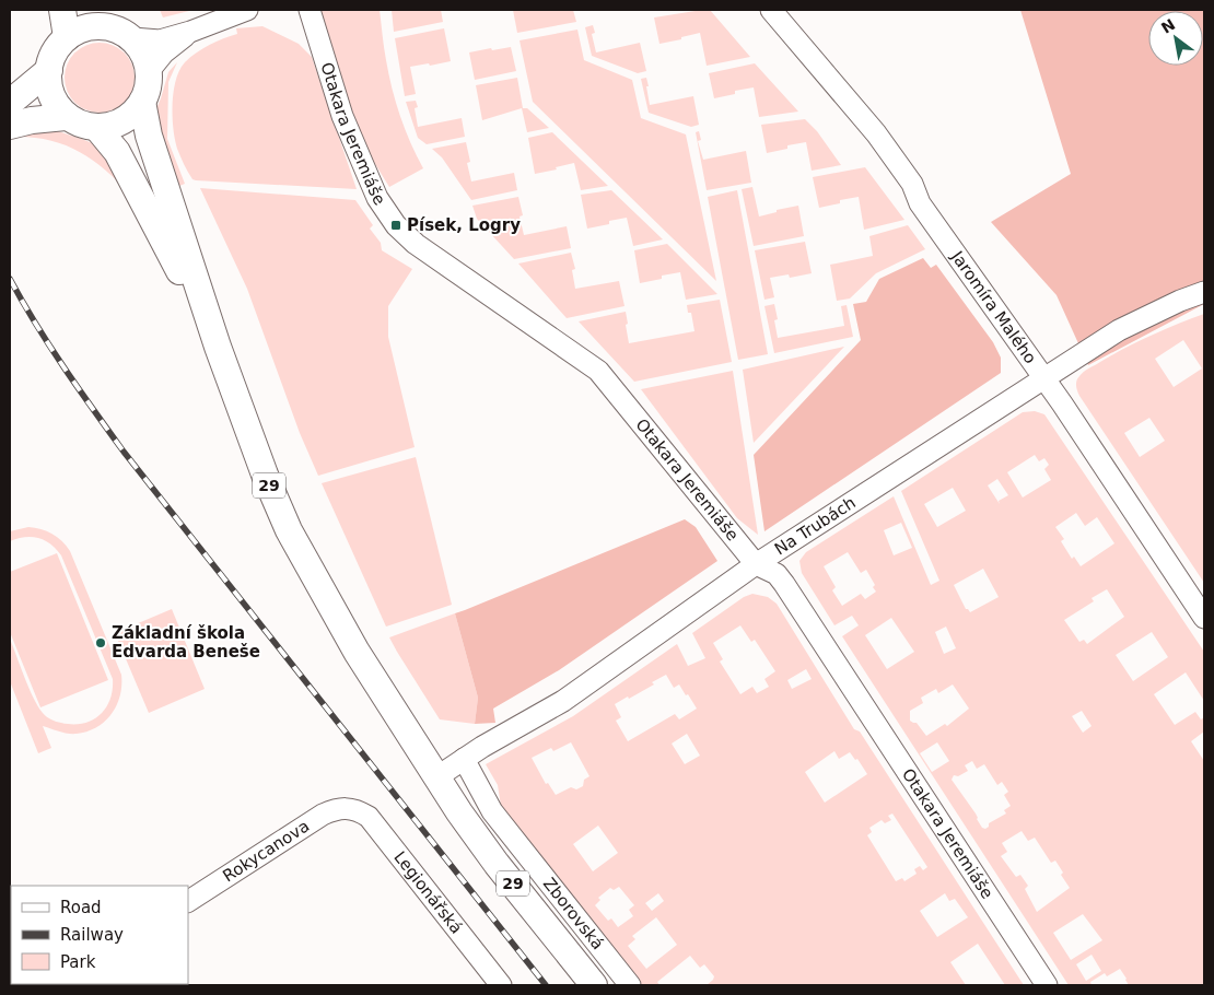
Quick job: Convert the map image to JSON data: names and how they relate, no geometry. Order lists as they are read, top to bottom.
{
  "streets": {
    "main road": ["29"],
    "street": [
      "Otakara Jeremiáše",
      "Jaromíra Malého",
      "Na Trubách",
      "Rokycanova",
      "Legionářská",
      "Zborovská"
    ]
  },
  "crossings": [
    ["Otakara Jeremiáše", "Na Trubách"],
    ["Jaromíra Malého", "Na Trubách"],
    ["29", "Na Trubách"],
    ["Na Trubách", "Zborovská"],
    ["Rokycanova", "Legionářská"]
  ],
  "places": {
    "transit": ["Písek, Logry"],
    "other": ["Základní škola Edvarda Beneše"]
  },
  "legend": ["Road", "Railway", "Park"],
  "north": "top left"
}
